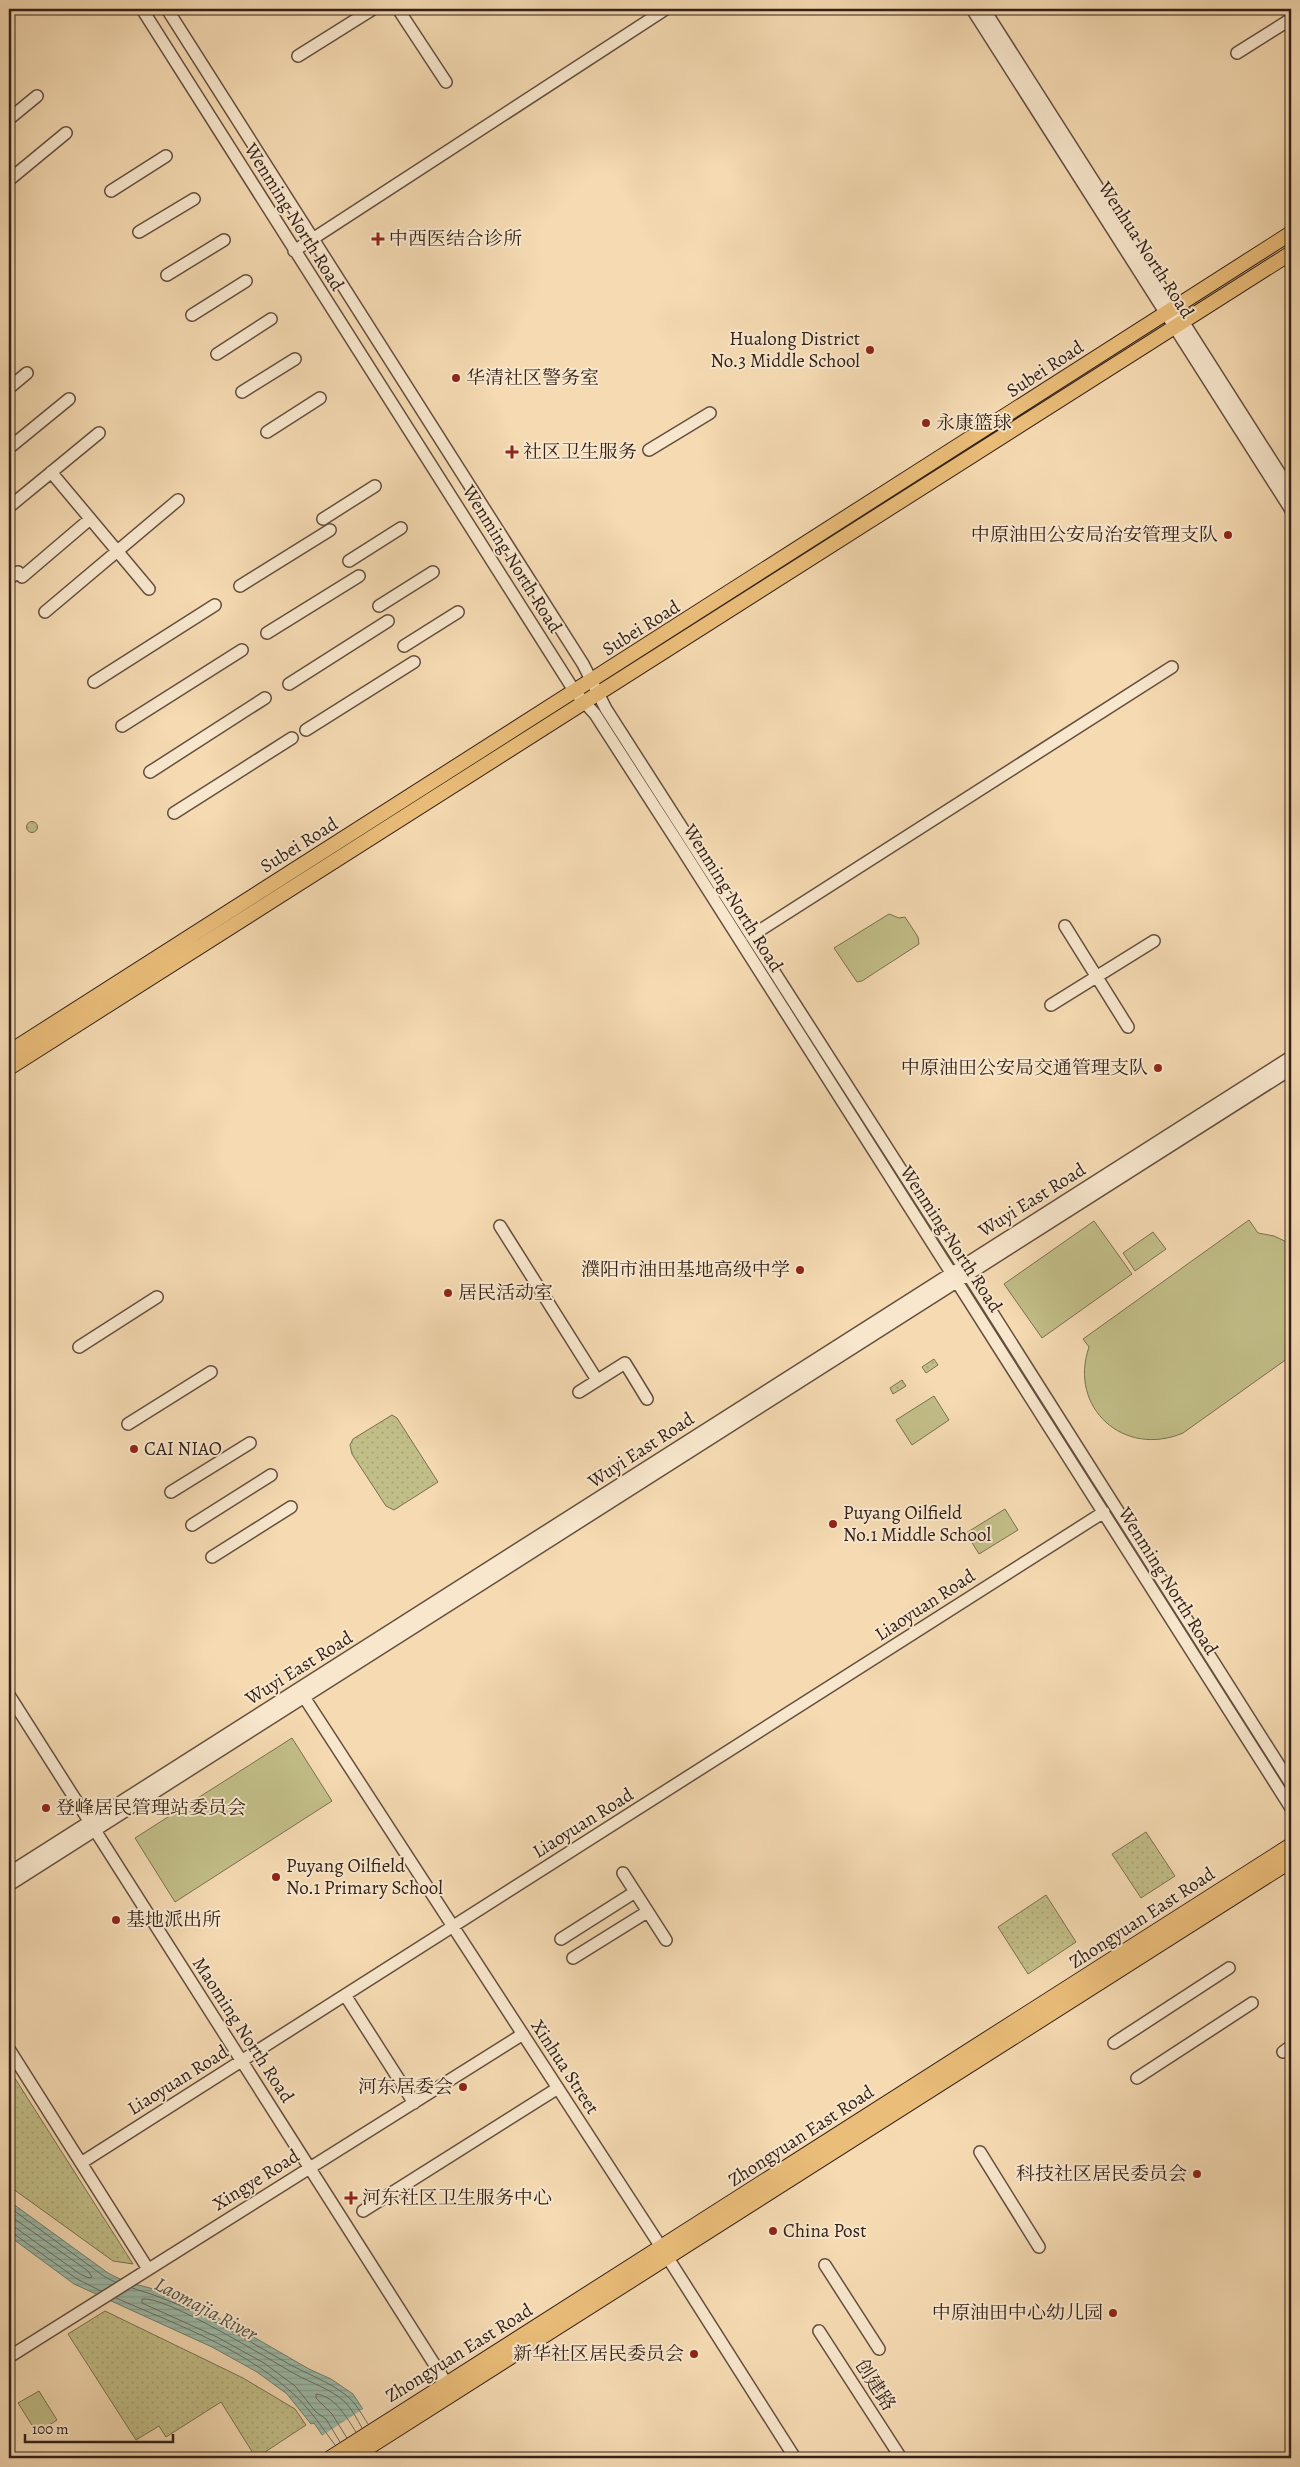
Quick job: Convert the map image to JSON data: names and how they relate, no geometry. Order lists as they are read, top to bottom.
{
  "streets": {
    "main road": ["Subei Road", "Zhongyuan East Road"],
    "street": [
      "Wenming North Road",
      "Wenhua North Road",
      "Wuyi East Road",
      "Liaoyuan Road",
      "Maoming North Road",
      "Xinhua Street",
      "Xingye Road",
      "创建路"
    ]
  },
  "crossings": [
    ["Wenming North Road", "Subei Road"],
    ["Wenming North Road", "Wuyi East Road"],
    ["Wenming North Road", "Liaoyuan Road"],
    ["Wenhua North Road", "Subei Road"],
    ["Wuyi East Road", "Maoming North Road"],
    ["Wuyi East Road", "Xinhua Street"],
    ["Liaoyuan Road", "Maoming North Road"],
    ["Liaoyuan Road", "Xinhua Street"],
    ["Zhongyuan East Road", "Maoming North Road"],
    ["Zhongyuan East Road", "Xinhua Street"],
    ["Maoming North Road", "Xingye Road"],
    ["Xinhua Street", "Xingye Road"]
  ],
  "water": ["Laomajia River"],
  "places": {
    "health": ["中西医结合诊所", "社区卫生服务", "河东社区卫生服务中心"],
    "other": [
      "Hualong District No.3 Middle School",
      "华清社区警务室",
      "永康篮球",
      "中原油田公安局治安管理支队",
      "中原油田公安局交通管理支队",
      "濮阳市油田基地高级中学",
      "居民活动室",
      "CAI NIAO",
      "Puyang Oilfield No.1 Middle School",
      "登峰居民管理站委员会",
      "Puyang Oilfield No.1 Primary School",
      "基地派出所",
      "河东居委会",
      "科技社区居民委员会",
      "China Post",
      "中原油田中心幼儿园",
      "新华社区居民委员会"
    ]
  },
  "scale_bar": "100 m"
}
